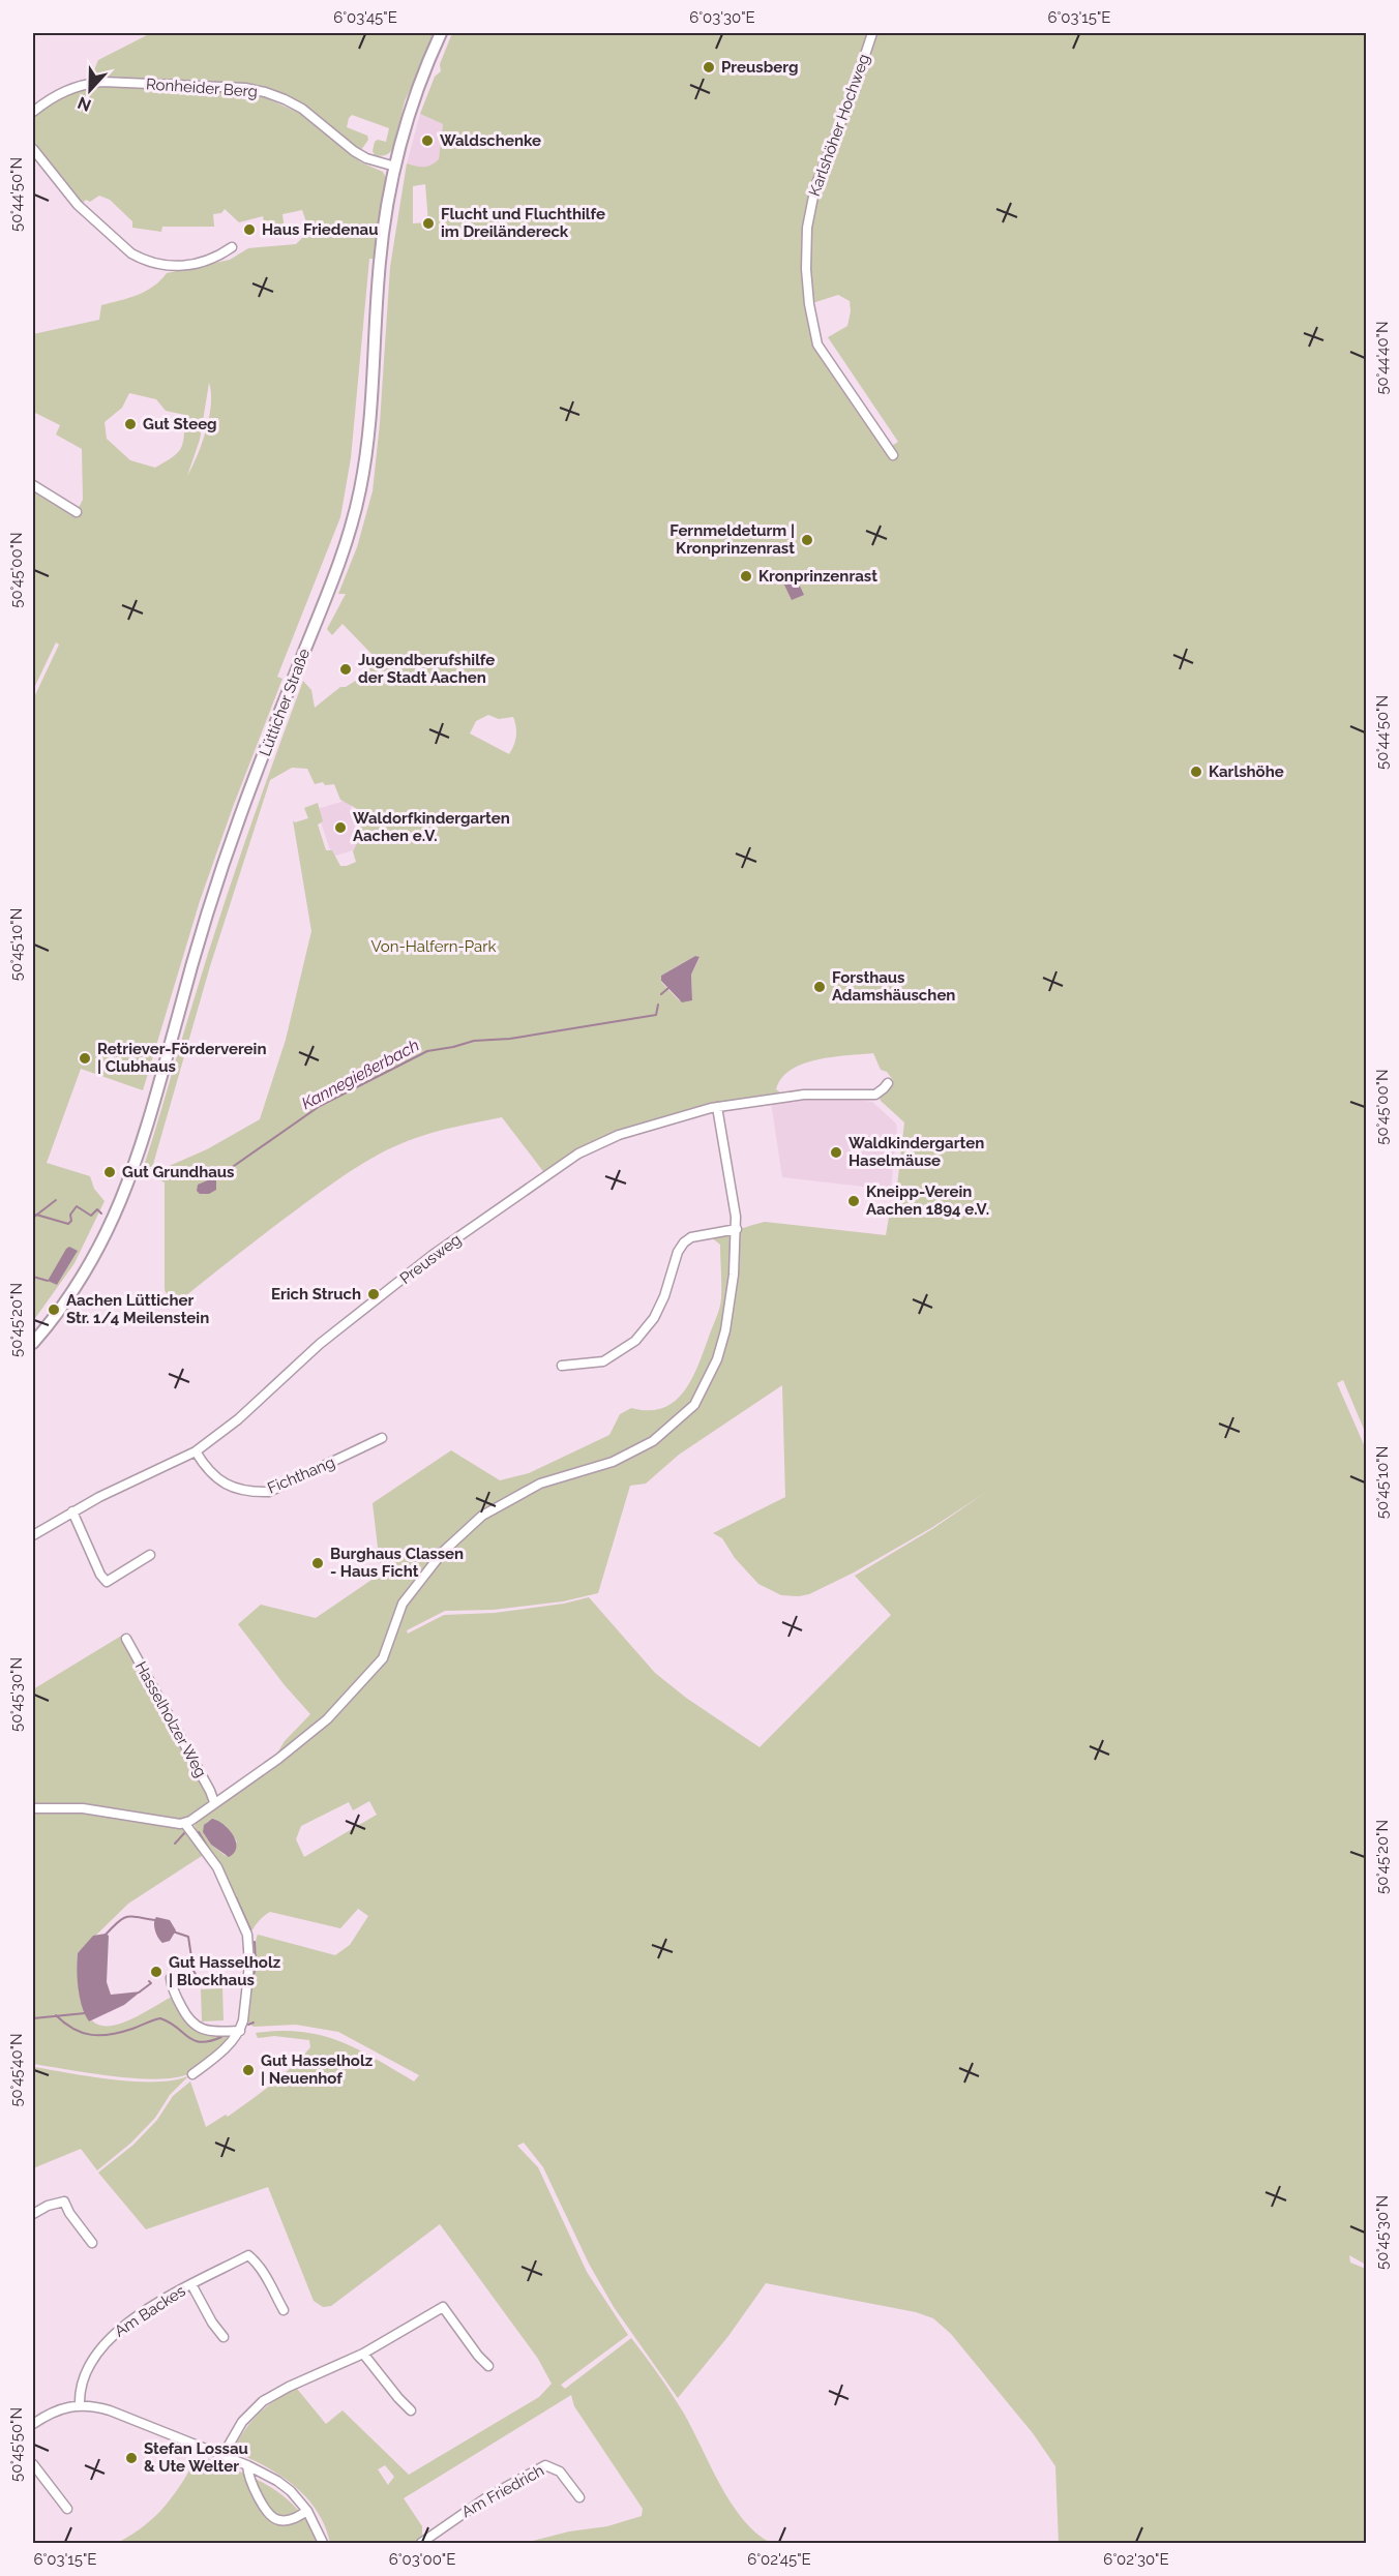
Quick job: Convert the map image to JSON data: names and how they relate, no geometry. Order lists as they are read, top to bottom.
{
  "streets": {
    "main road": ["Lütticher Straße"],
    "street": [
      "Ronheider Berg",
      "Karlshöher Hochweg",
      "Preusweg",
      "Fichthang",
      "Hasselholzer Weg",
      "Am Backes",
      "Am Friedrich"
    ]
  },
  "crossings": [
    ["Ronheider Berg", "Lütticher Straße"],
    ["Preusweg", "Fichthang"]
  ],
  "water": ["Kannegießerbach"],
  "parks": ["Von-Halfern-Park"],
  "places": [
    "Preusberg",
    "Waldschenke",
    "Flucht und Fluchthilfe im Dreiländereck",
    "Haus Friedenau",
    "Gut Steeg",
    "Fernmeldeturm | Kronprinzenrast",
    "Kronprinzenrast",
    "Jugendberufshilfe der Stadt Aachen",
    "Karlshöhe",
    "Waldorfkindergarten Aachen e.V.",
    "Forsthaus Adamshäuschen",
    "Retriever-Förderverein | Clubhaus",
    "Waldkindergarten Haselmäuse",
    "Gut Grundhaus",
    "Kneipp-Verein Aachen 1894 e.V.",
    "Erich Struch",
    "Aachen Lütticher Str. 1/4 Meilenstein",
    "Burghaus Classen - Haus Ficht",
    "Gut Hasselholz | Blockhaus",
    "Gut Hasselholz | Neuenhof",
    "Stefan Lossau & Ute Welter"
  ],
  "north": "bottom",
  "coordinates": [
    "6°03'45\"E",
    "6°03'30\"E",
    "6°03'15\"E",
    "50°44'50\"N",
    "50°44'40\"N",
    "50°45'00\"N",
    "50°45'10\"N",
    "50°45'20\"N",
    "50°45'30\"N",
    "50°45'40\"N",
    "50°45'50\"N",
    "6°03'00\"E",
    "6°02'45\"E",
    "6°02'30\"E"
  ]
}
